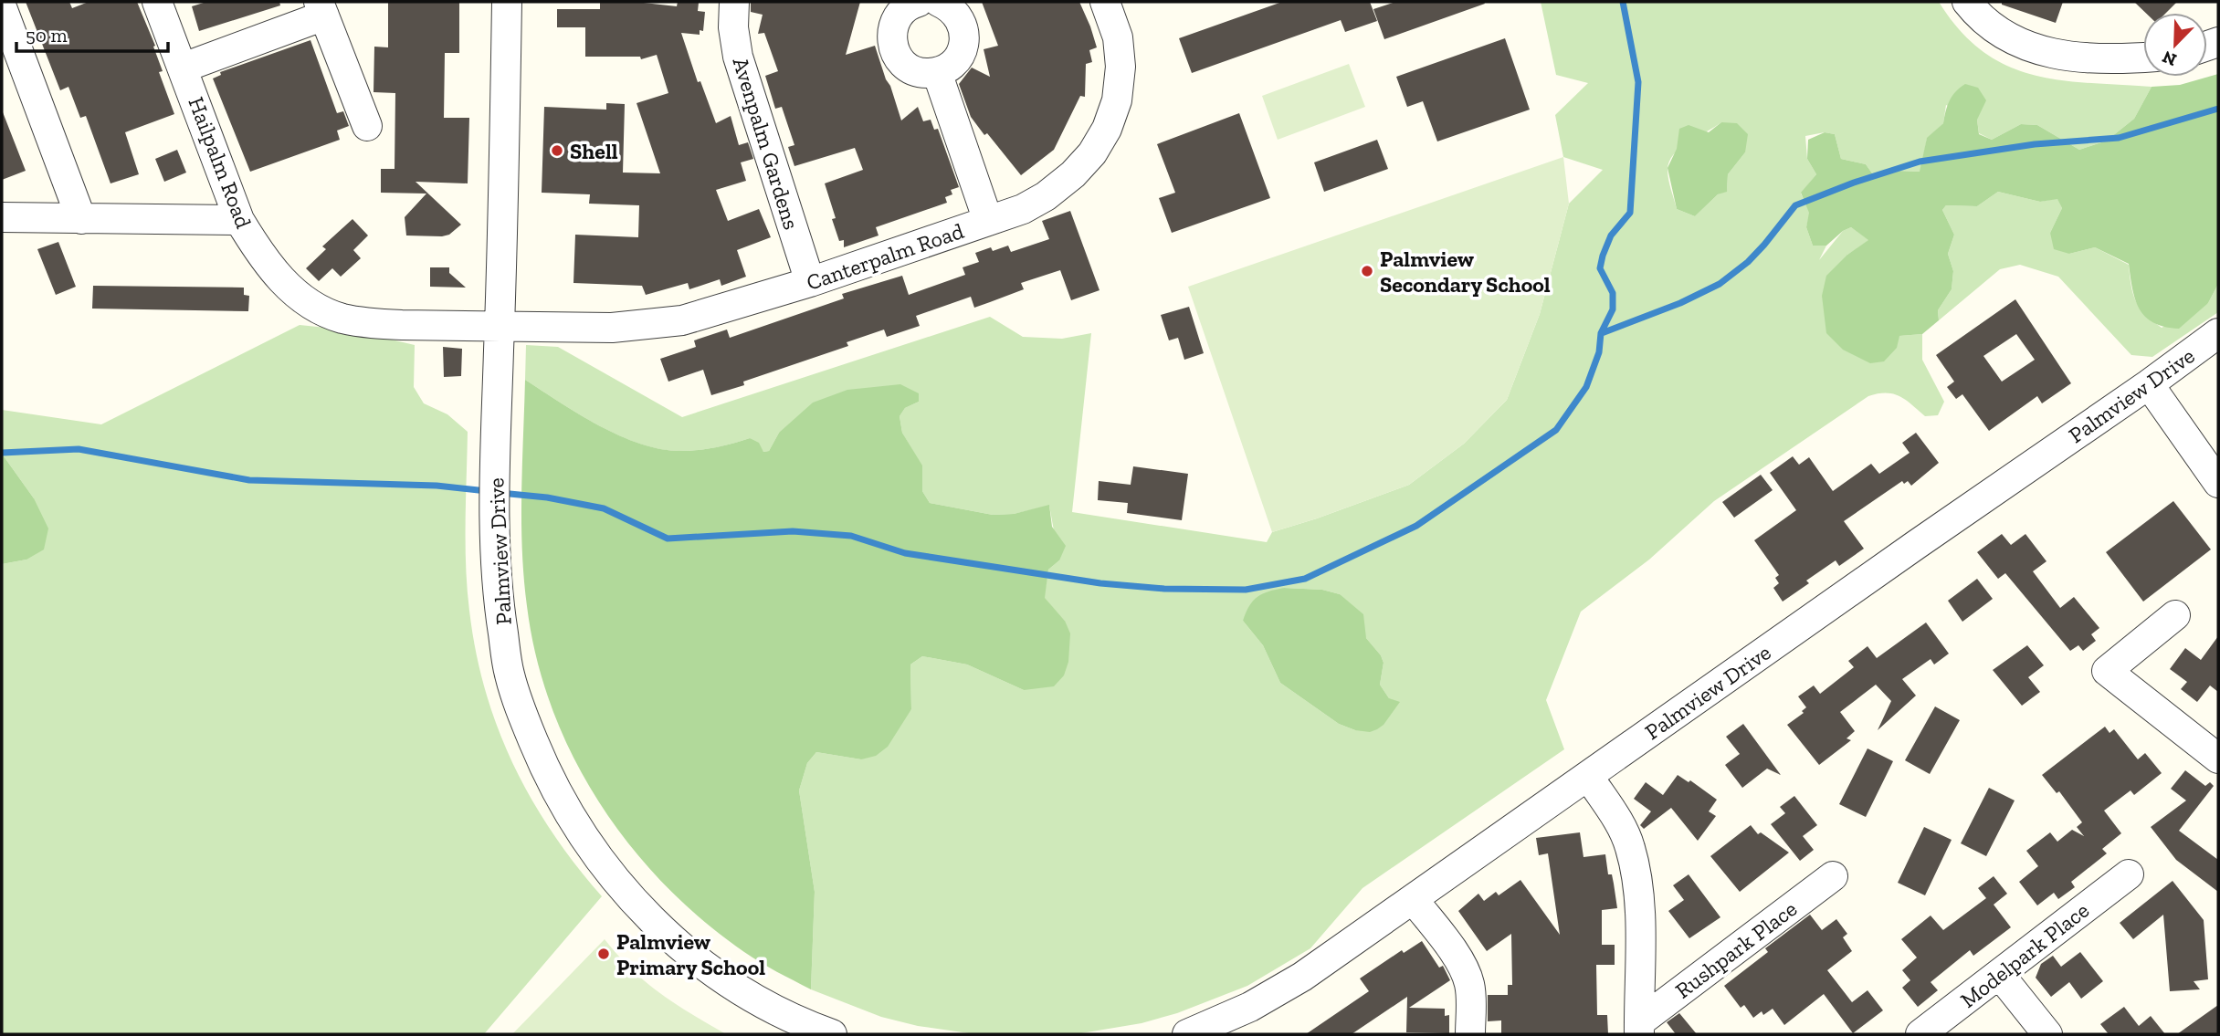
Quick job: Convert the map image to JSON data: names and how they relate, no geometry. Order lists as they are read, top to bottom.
{
  "streets": {
    "street": [
      "Avenpalm Gardens",
      "Hailpalm Road",
      "Canterpalm Road",
      "Palmview Drive",
      "Rushpark Place",
      "Modelpark Place"
    ]
  },
  "crossings": [
    ["Avenpalm Gardens", "Canterpalm Road"],
    ["Hailpalm Road", "Canterpalm Road"],
    ["Hailpalm Road", "Palmview Drive"],
    ["Canterpalm Road", "Palmview Drive"]
  ],
  "places": ["Shell", "Palmview Secondary School", "Palmview Primary School"],
  "scale_bar": "50 m",
  "north": "bottom left"
}
